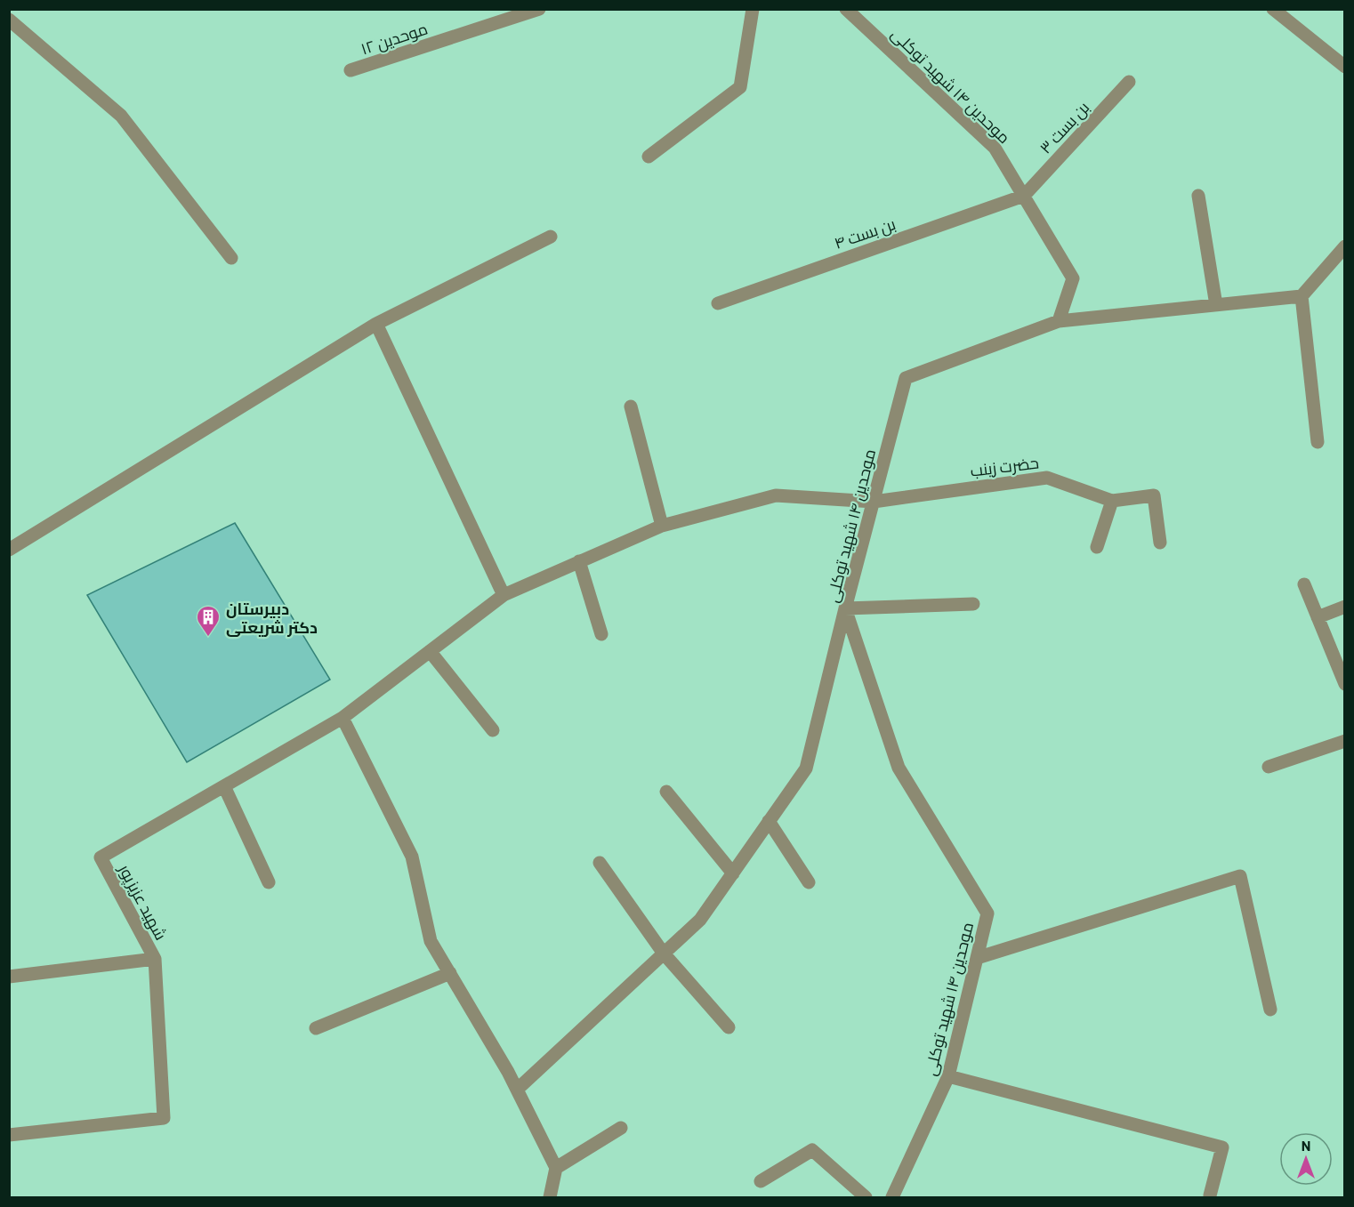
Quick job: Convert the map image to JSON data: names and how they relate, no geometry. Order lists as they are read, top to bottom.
{
  "streets": {
    "street": [
      "موحدین ۱۲",
      "موحدین ۱۴ شهید توکلی",
      "بن بست ۳",
      "بن بست ۴",
      "حضرت زینب",
      "شهید عزیزپور"
    ]
  },
  "crossings": [
    ["موحدین ۱۴ شهید توکلی", "بن بست ۳"],
    ["موحدین ۱۴ شهید توکلی", "بن بست ۴"],
    ["موحدین ۱۴ شهید توکلی", "حضرت زینب"],
    ["بن بست ۳", "بن بست ۴"],
    ["حضرت زینب", "شهید عزیزپور"]
  ],
  "places": {
    "building": ["دبیرستان دکتر شریعتی"]
  },
  "north": "top"
}
